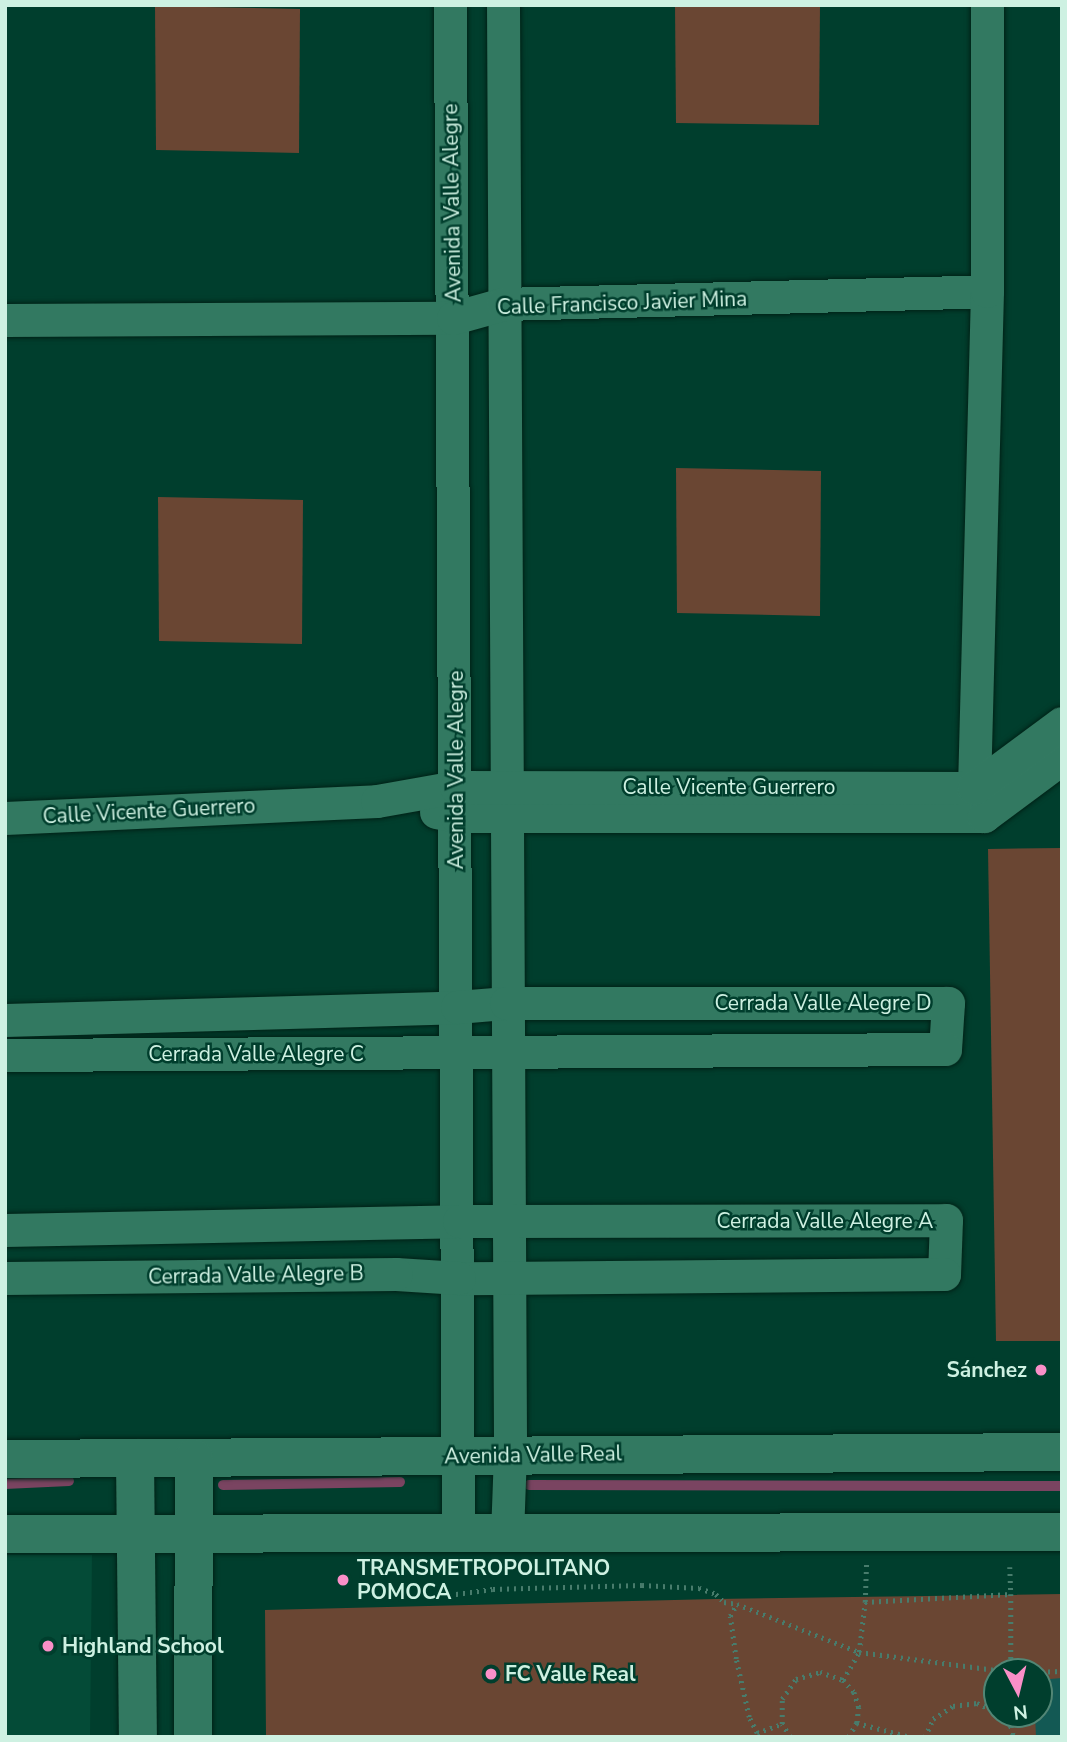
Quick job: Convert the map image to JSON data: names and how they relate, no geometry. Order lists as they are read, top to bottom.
{
  "streets": {
    "street": [
      "Avenida Valle Alegre",
      "Calle Francisco Javier Mina",
      "Calle Vicente Guerrero",
      "Cerrada Valle Alegre D",
      "Cerrada Valle Alegre C",
      "Cerrada Valle Alegre A",
      "Cerrada Valle Alegre B",
      "Avenida Valle Real"
    ]
  },
  "crossings": [
    ["Avenida Valle Alegre", "Calle Francisco Javier Mina"],
    ["Avenida Valle Alegre", "Calle Vicente Guerrero"],
    ["Avenida Valle Alegre", "Cerrada Valle Alegre C"],
    ["Avenida Valle Alegre", "Cerrada Valle Alegre B"],
    ["Avenida Valle Alegre", "Avenida Valle Real"],
    ["Cerrada Valle Alegre D", "Cerrada Valle Alegre C"],
    ["Cerrada Valle Alegre A", "Cerrada Valle Alegre B"]
  ],
  "places": [
    "Sánchez",
    "TRANSMETROPOLITANO POMOCA",
    "Highland School",
    "FC Valle Real"
  ],
  "north": "bottom"
}
